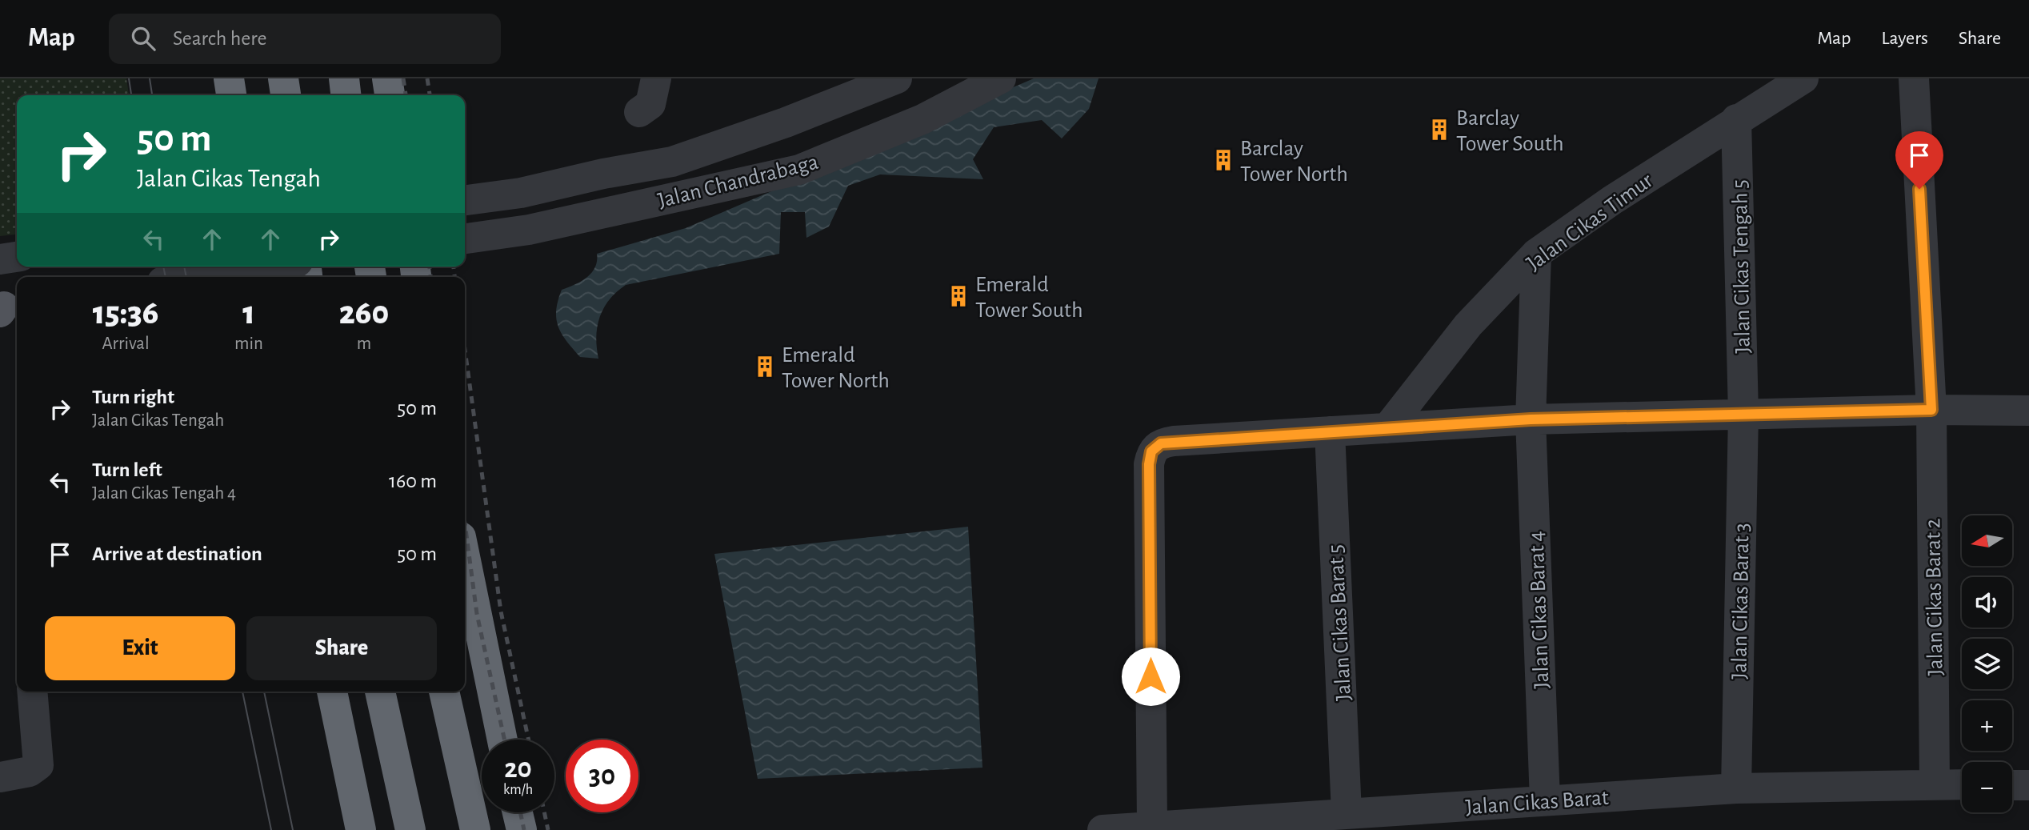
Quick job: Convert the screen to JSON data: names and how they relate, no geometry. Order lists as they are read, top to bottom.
{
  "streets": {
    "street": [
      "Jalan Chandrabaga",
      "Jalan Cikas Timur",
      "Jalan Cikas Tengah 5",
      "Jalan Cikas Barat 2",
      "Jalan Cikas Barat 3",
      "Jalan Cikas Barat 4",
      "Jalan Cikas Barat 5",
      "Jalan Cikas Barat"
    ]
  },
  "crossings": [
    ["Jalan Cikas Timur", "Jalan Cikas Tengah 5"],
    ["Jalan Cikas Timur", "Jalan Cikas Barat 4"],
    ["Jalan Cikas Tengah 5", "Jalan Cikas Barat 3"],
    ["Jalan Cikas Barat 2", "Jalan Cikas Barat"],
    ["Jalan Cikas Barat 3", "Jalan Cikas Barat"],
    ["Jalan Cikas Barat 4", "Jalan Cikas Barat"],
    ["Jalan Cikas Barat 5", "Jalan Cikas Barat"]
  ],
  "places": {
    "building": [
      "Barclay Tower South",
      "Barclay Tower North",
      "Emerald Tower South",
      "Emerald Tower North"
    ]
  },
  "north": "left",
  "page": {
    "header": "Map",
    "search": "Search here",
    "nav": ["Map", "Layers", "Share"],
    "turn": ["50 m", "Jalan Cikas Tengah"],
    "eta": [
      "15:36",
      "Arrival",
      "1",
      "min",
      "260",
      "m"
    ],
    "list": [
      {
        "name": "Turn right",
        "note": "Jalan Cikas Tengah",
        "value": "50 m"
      },
      {
        "name": "Turn left",
        "note": "Jalan Cikas Tengah 4",
        "value": "160 m"
      },
      {
        "name": "Arrive at destination",
        "value": "50 m"
      }
    ],
    "map_buttons": ["+", "−"],
    "buttons": ["Exit", "Share"],
    "speed": "20 km/h",
    "limit": "30"
  }
}
